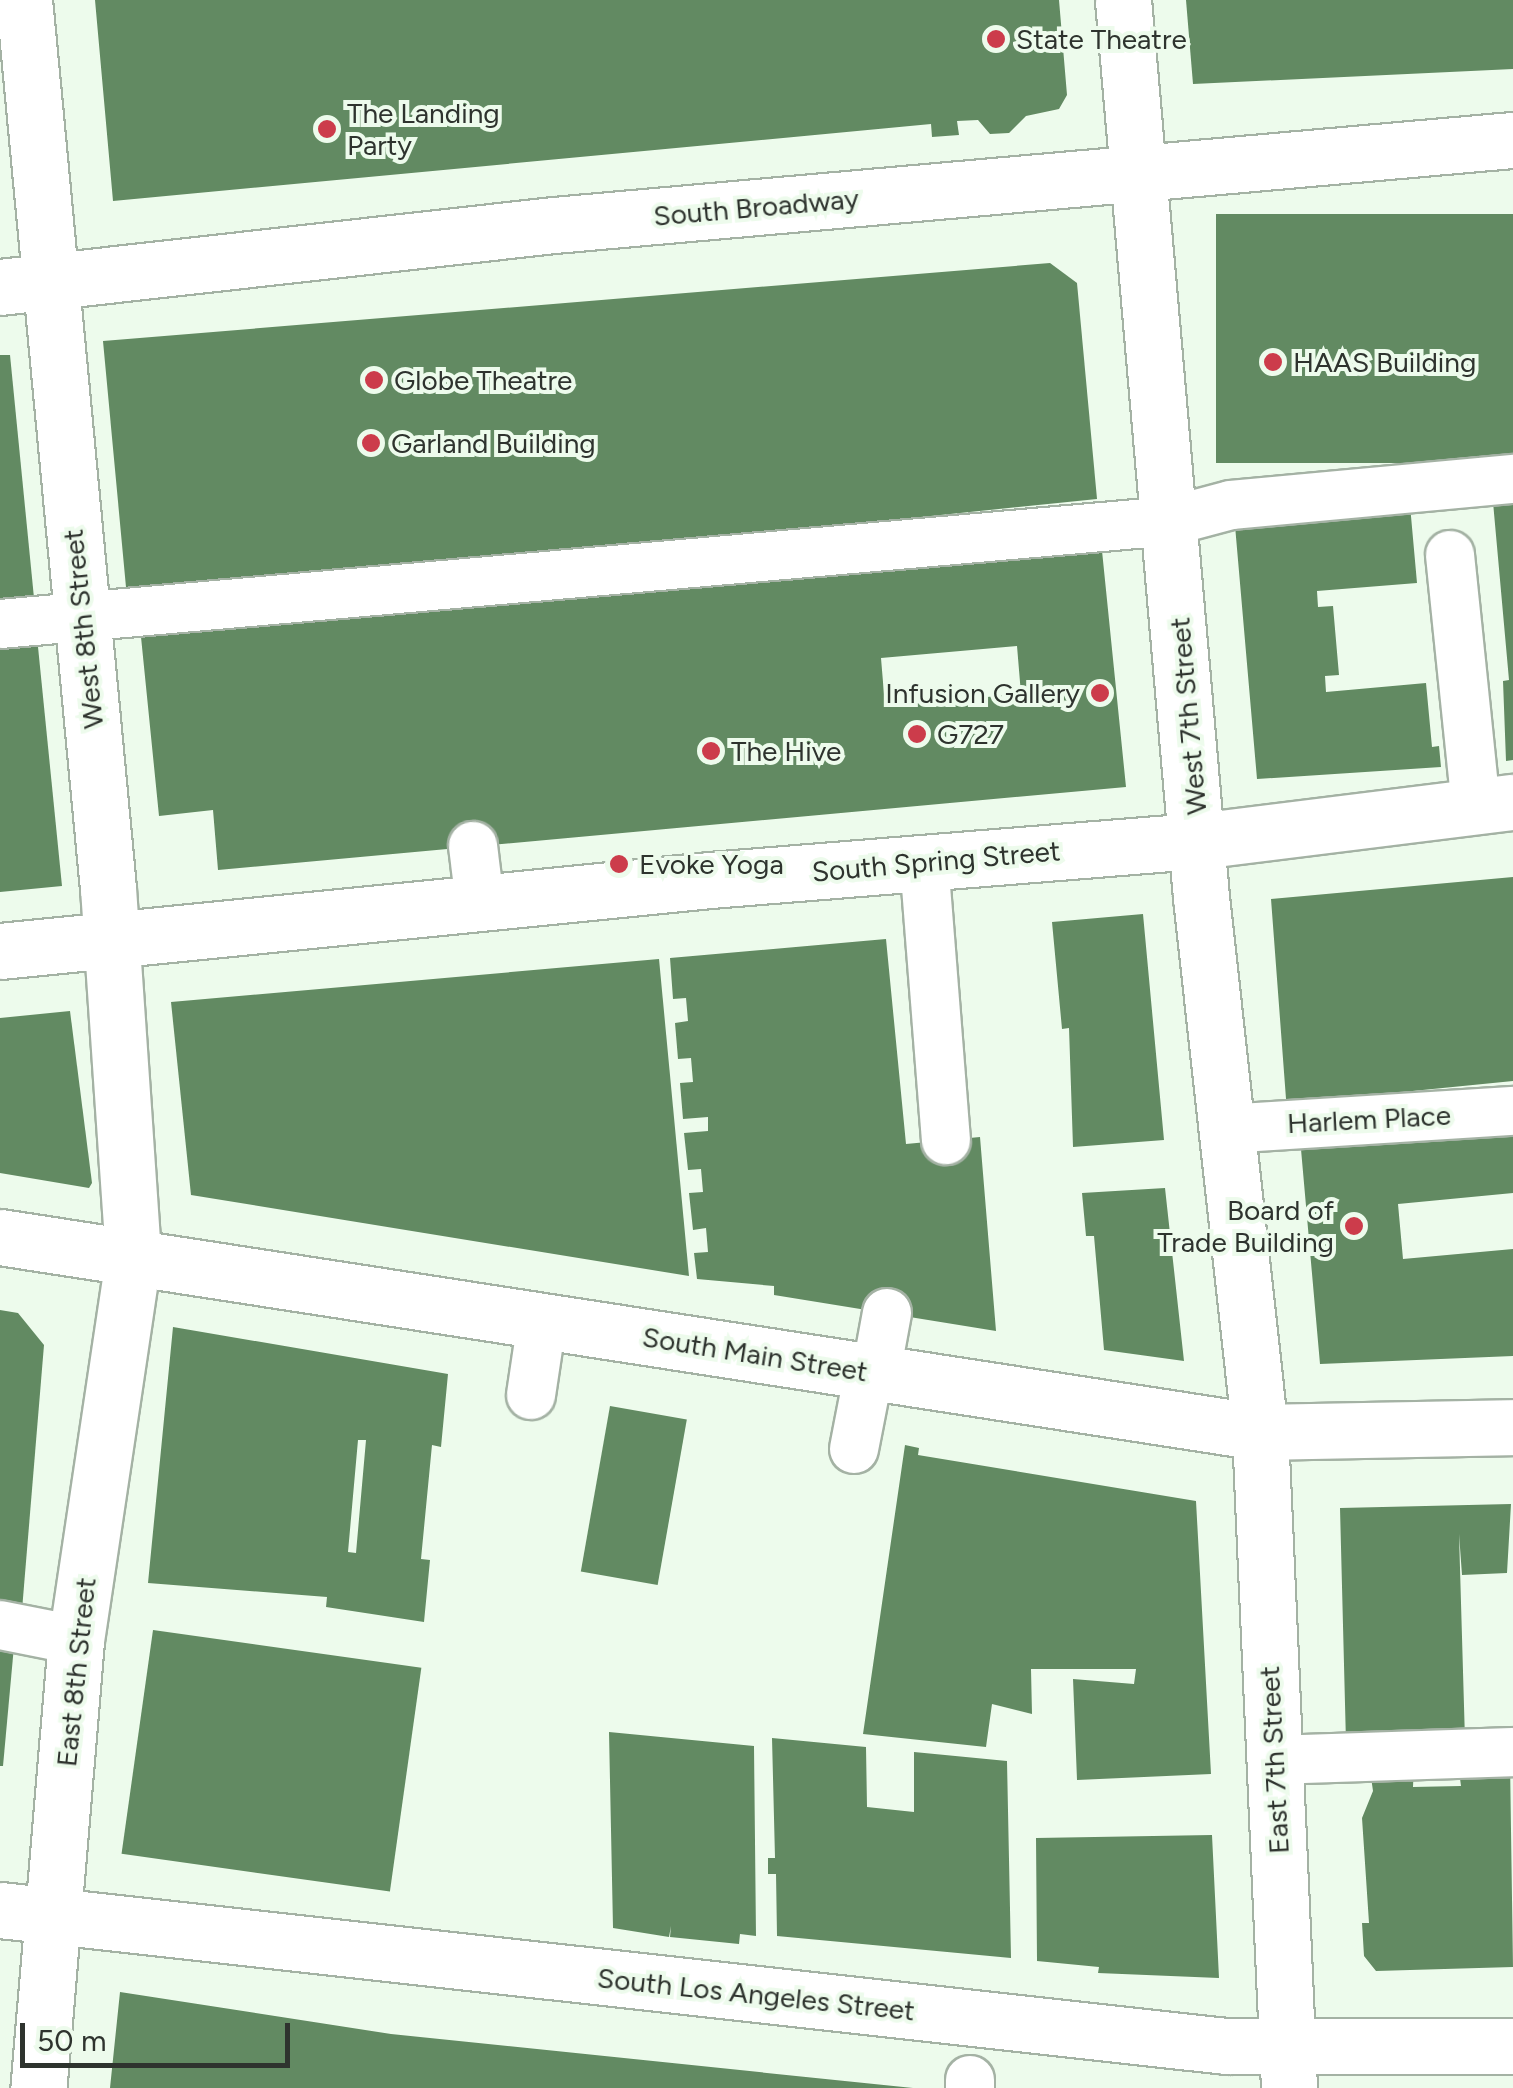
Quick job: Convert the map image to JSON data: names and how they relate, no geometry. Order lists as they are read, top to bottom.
{
  "streets": {
    "main road": [
      "South Broadway",
      "West 8th Street",
      "West 7th Street",
      "South Spring Street",
      "South Main Street",
      "East 8th Street",
      "East 7th Street",
      "South Los Angeles Street"
    ],
    "lane": ["Harlem Place"]
  },
  "crossings": [
    ["South Broadway", "West 8th Street"],
    ["South Broadway", "West 7th Street"],
    ["West 8th Street", "South Spring Street"],
    ["West 8th Street", "South Main Street"],
    ["West 8th Street", "East 8th Street"],
    ["West 7th Street", "South Spring Street"],
    ["West 7th Street", "Harlem Place"],
    ["West 7th Street", "South Main Street"],
    ["West 7th Street", "East 7th Street"],
    ["South Main Street", "East 8th Street"],
    ["South Main Street", "East 7th Street"],
    ["East 8th Street", "South Los Angeles Street"],
    ["East 7th Street", "South Los Angeles Street"]
  ],
  "places": [
    "State Theatre",
    "The Landing Party",
    "HAAS Building",
    "Globe Theatre",
    "Garland Building",
    "Infusion Gallery",
    "G727",
    "The Hive",
    "Evoke Yoga",
    "Board of Trade Building"
  ],
  "scale_bar": "50 m"
}
